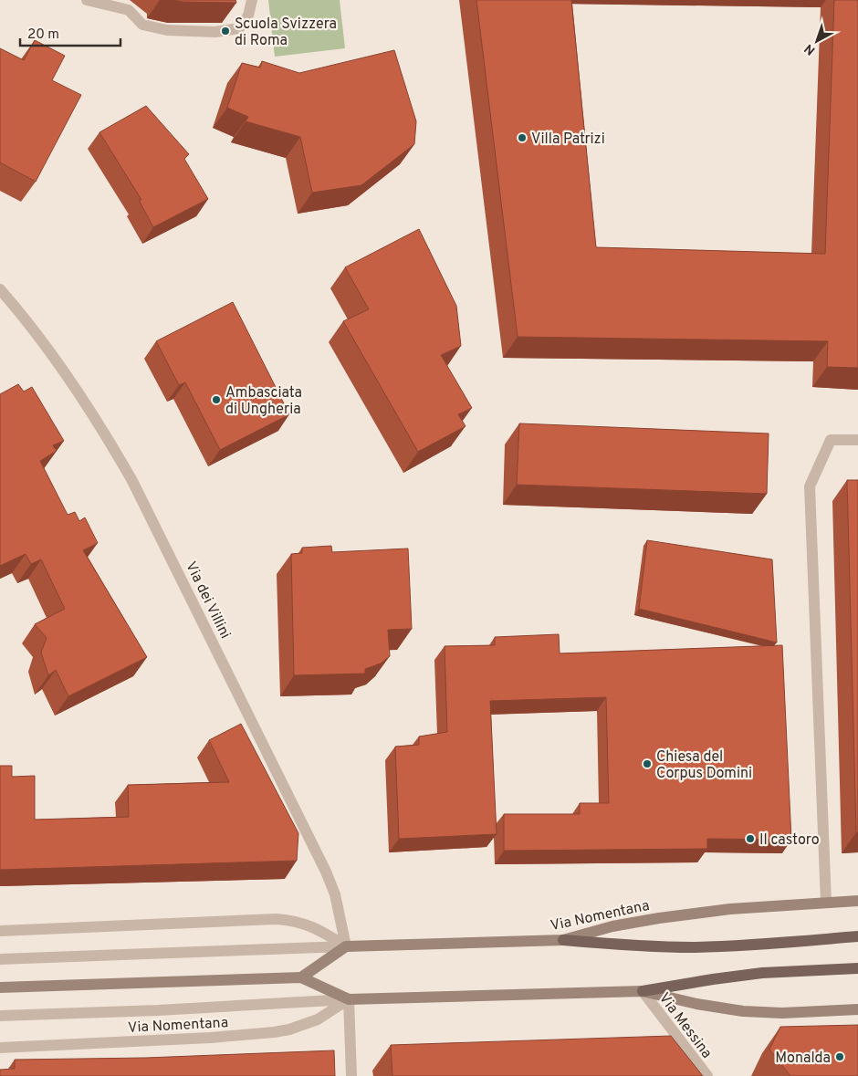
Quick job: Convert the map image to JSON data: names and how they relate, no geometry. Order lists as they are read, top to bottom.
{
  "streets": {
    "main road": ["Via Nomentana"],
    "street": ["Via dei Villini", "Via Messina"]
  },
  "crossings": [
    ["Via dei Villini", "Via Nomentana"],
    ["Via Nomentana", "Via Messina"]
  ],
  "places": [
    "Scuola Svizzera di Roma",
    "Villa Patrizi",
    "Ambasciata di Ungheria",
    "Chiesa del Corpus Domini",
    "Il castoro",
    "Monalda"
  ],
  "scale_bar": "20 m",
  "north": "bottom left"
}
